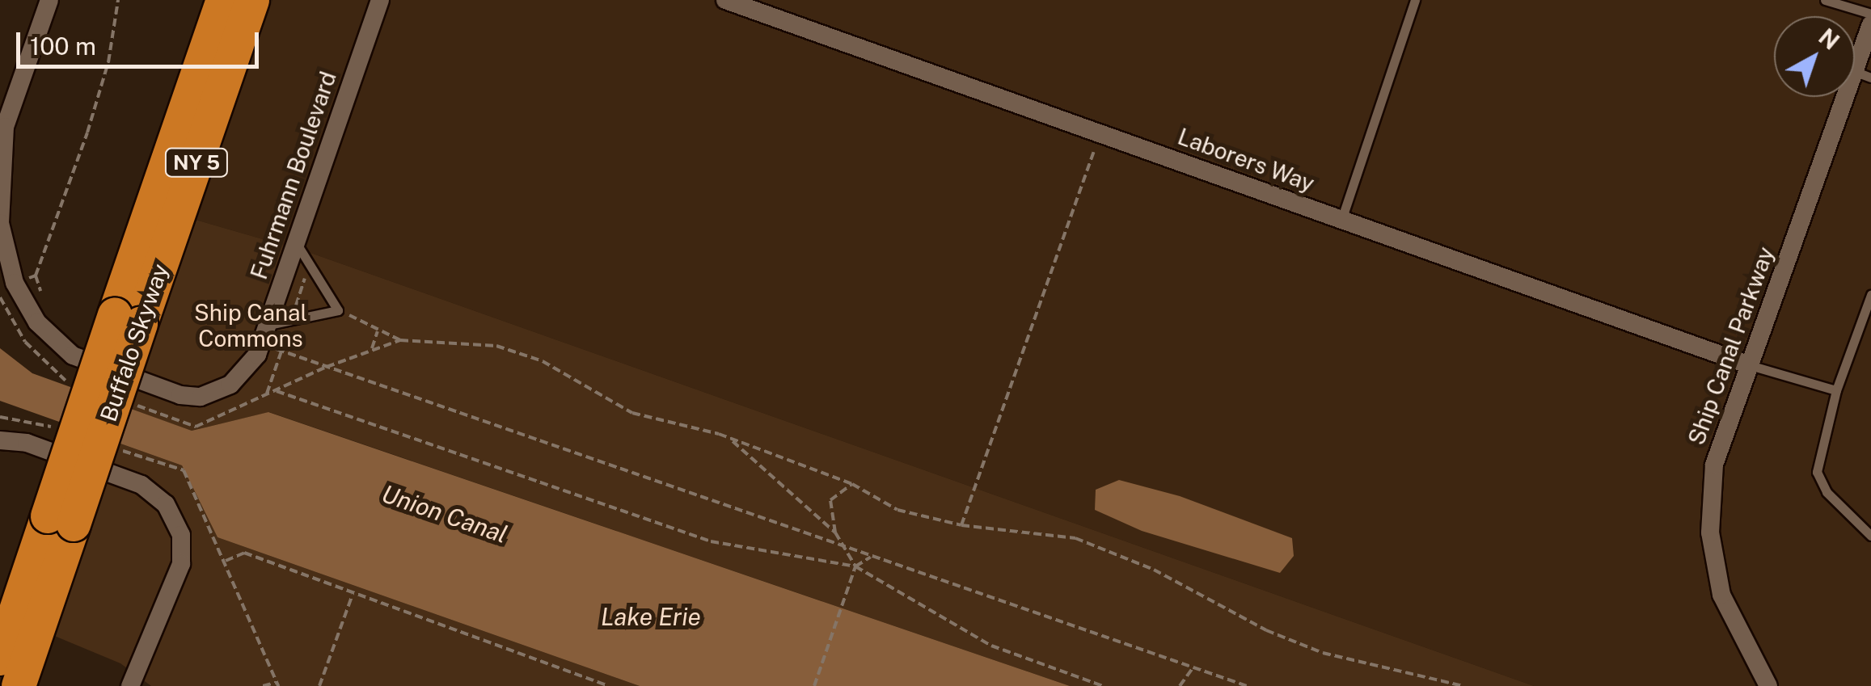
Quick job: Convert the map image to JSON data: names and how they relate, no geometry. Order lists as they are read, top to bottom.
{
  "streets": {
    "highway": ["NY 5", "Buffalo Skyway"],
    "street": ["Laborers Way", "Fuhrmann Boulevard", "Ship Canal Parkway"]
  },
  "crossings": [
    ["Laborers Way", "Ship Canal Parkway"]
  ],
  "water": ["Union Canal", "Lake Erie"],
  "parks": ["Ship Canal Commons"],
  "scale_bar": "100 m",
  "north": "top right"
}
